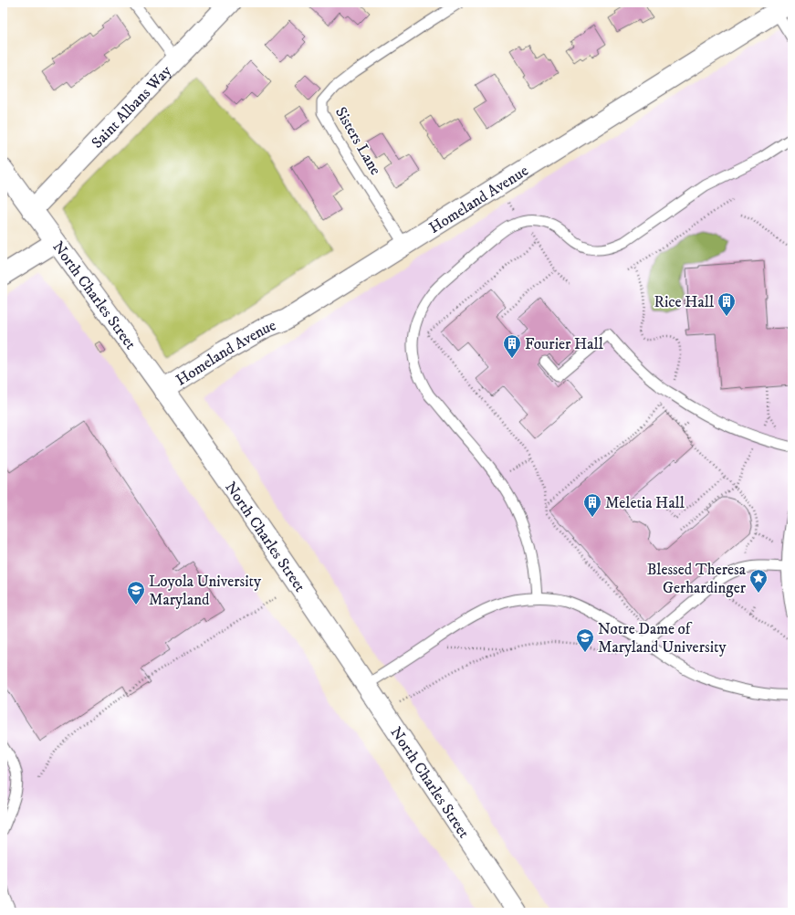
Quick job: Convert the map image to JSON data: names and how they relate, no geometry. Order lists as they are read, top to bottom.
{
  "streets": {
    "street": ["Saint Albans Way", "Homeland Avenue", "North Charles Street"],
    "lane": ["Sisters Lane"]
  },
  "crossings": [
    ["Saint Albans Way", "North Charles Street"],
    ["Sisters Lane", "Homeland Avenue"],
    ["Homeland Avenue", "North Charles Street"]
  ],
  "places": {
    "building": ["Rice Hall", "Fourier Hall", "Meletia Hall"],
    "place": ["Blessed Theresa Gerhardinger"],
    "school or university": ["Loyola University Maryland", "Notre Dame of Maryland University"]
  }
}
